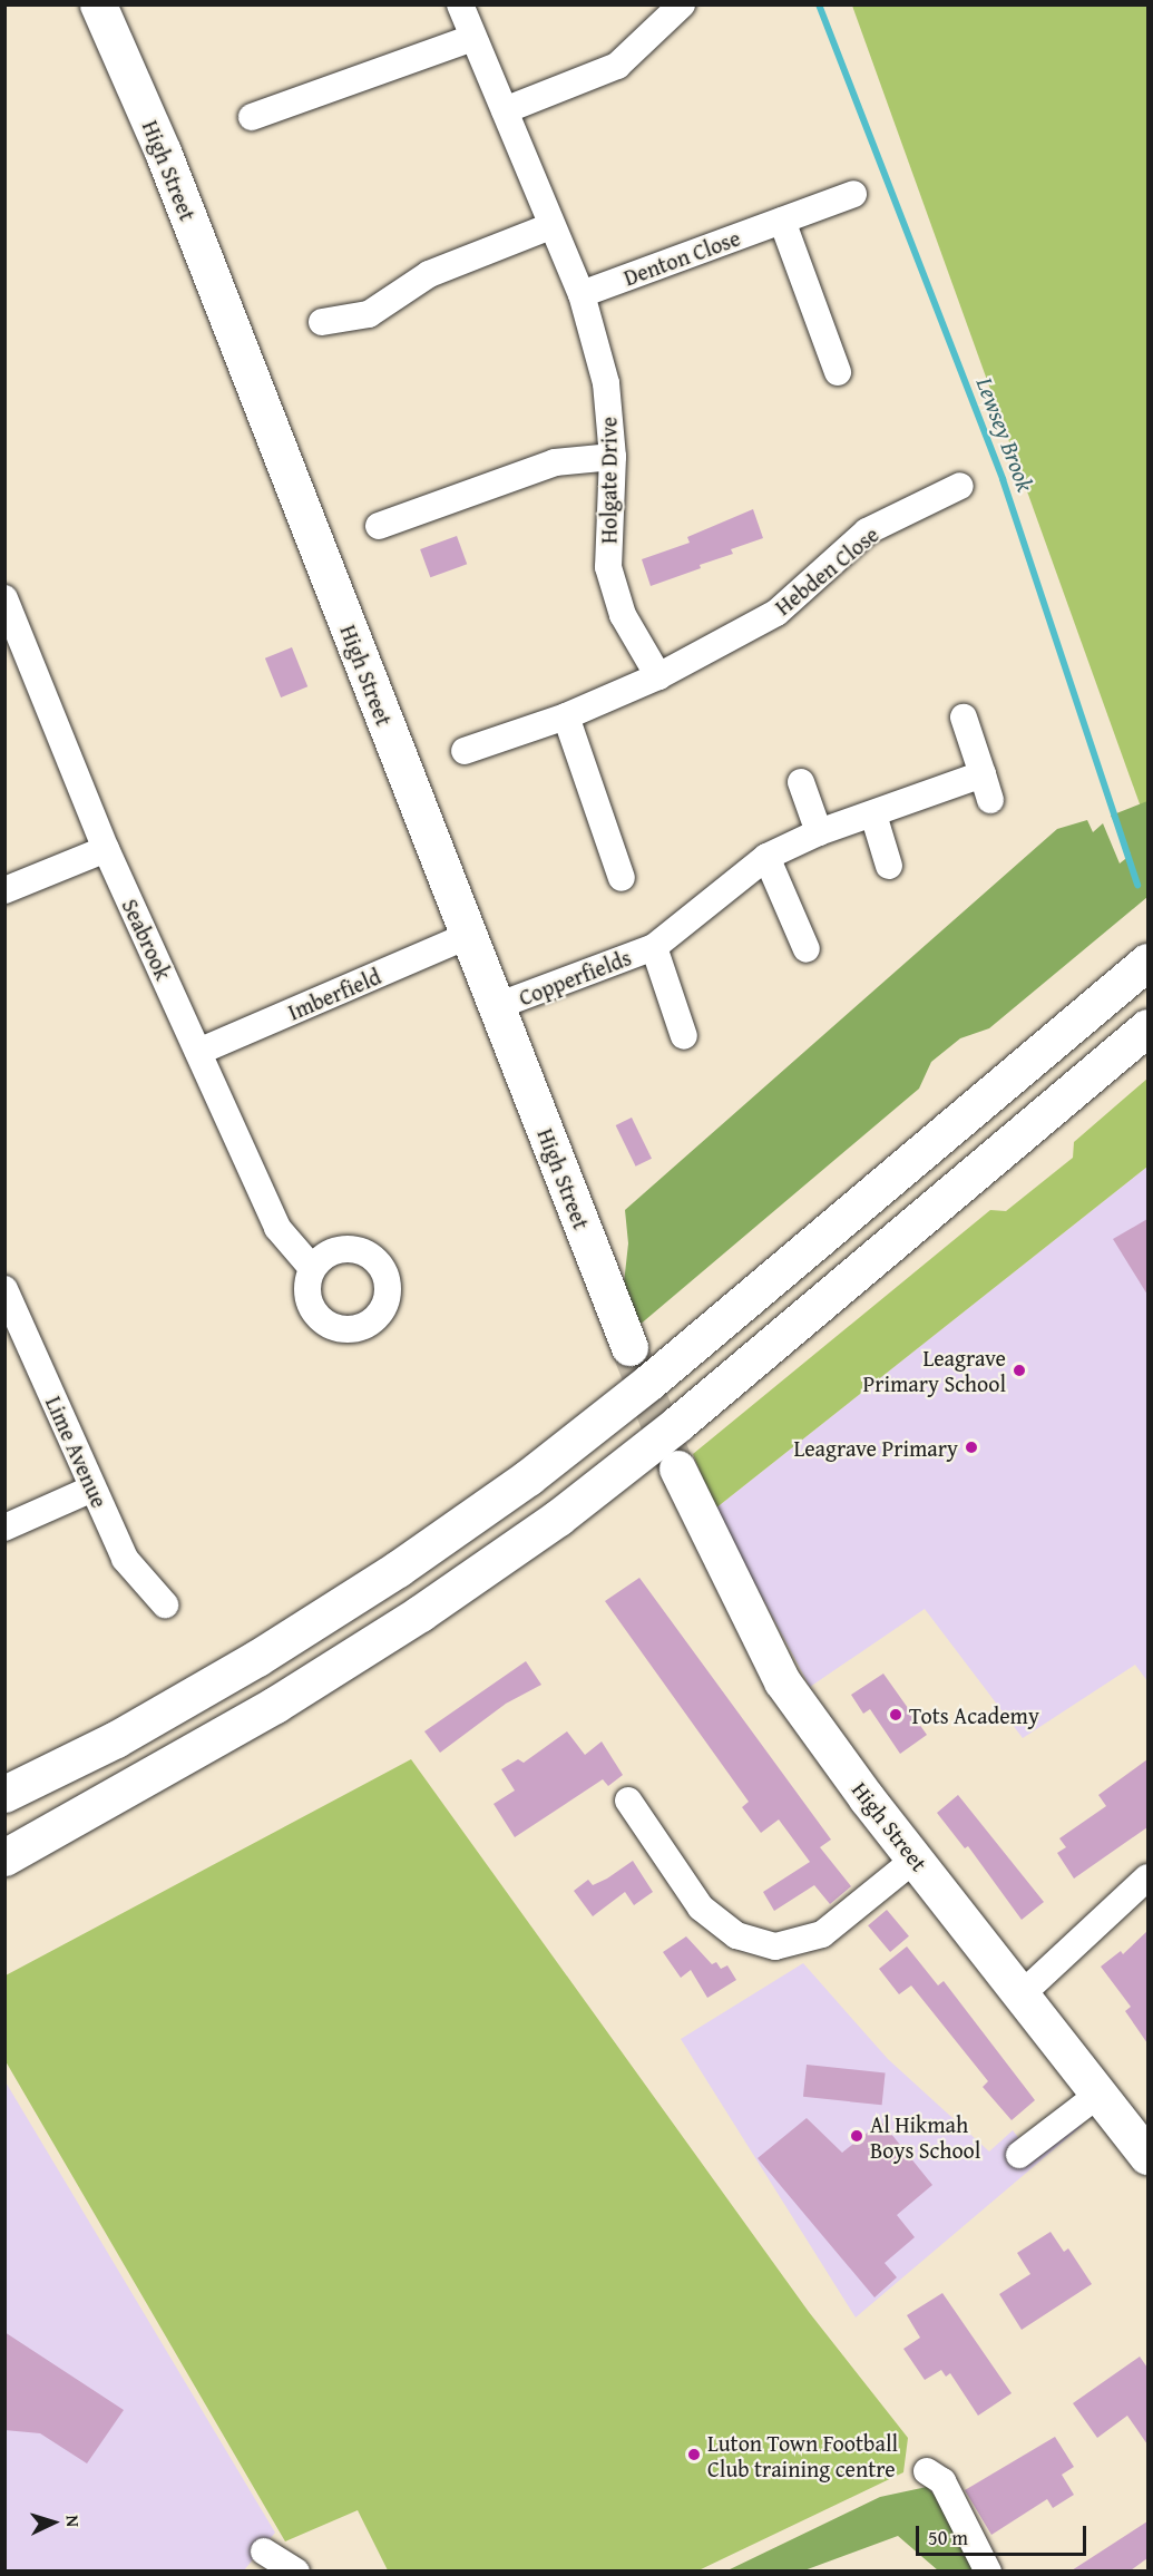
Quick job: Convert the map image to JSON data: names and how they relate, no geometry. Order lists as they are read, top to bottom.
{
  "streets": {
    "main road": ["High Street"],
    "street": [
      "Denton Close",
      "Holgate Drive",
      "Hebden Close",
      "Seabrook",
      "Copperfields",
      "Imberfield",
      "Lime Avenue"
    ]
  },
  "crossings": [
    ["High Street", "Copperfields"],
    ["High Street", "Imberfield"],
    ["Denton Close", "Holgate Drive"],
    ["Holgate Drive", "Hebden Close"],
    ["Seabrook", "Imberfield"]
  ],
  "water": ["Lewsey Brook"],
  "places": [
    "Leagrave Primary School",
    "Leagrave Primary",
    "Tots Academy",
    "Al Hikmah Boys School",
    "Luton Town Football Club training centre"
  ],
  "scale_bar": "50 m",
  "north": "right"
}
